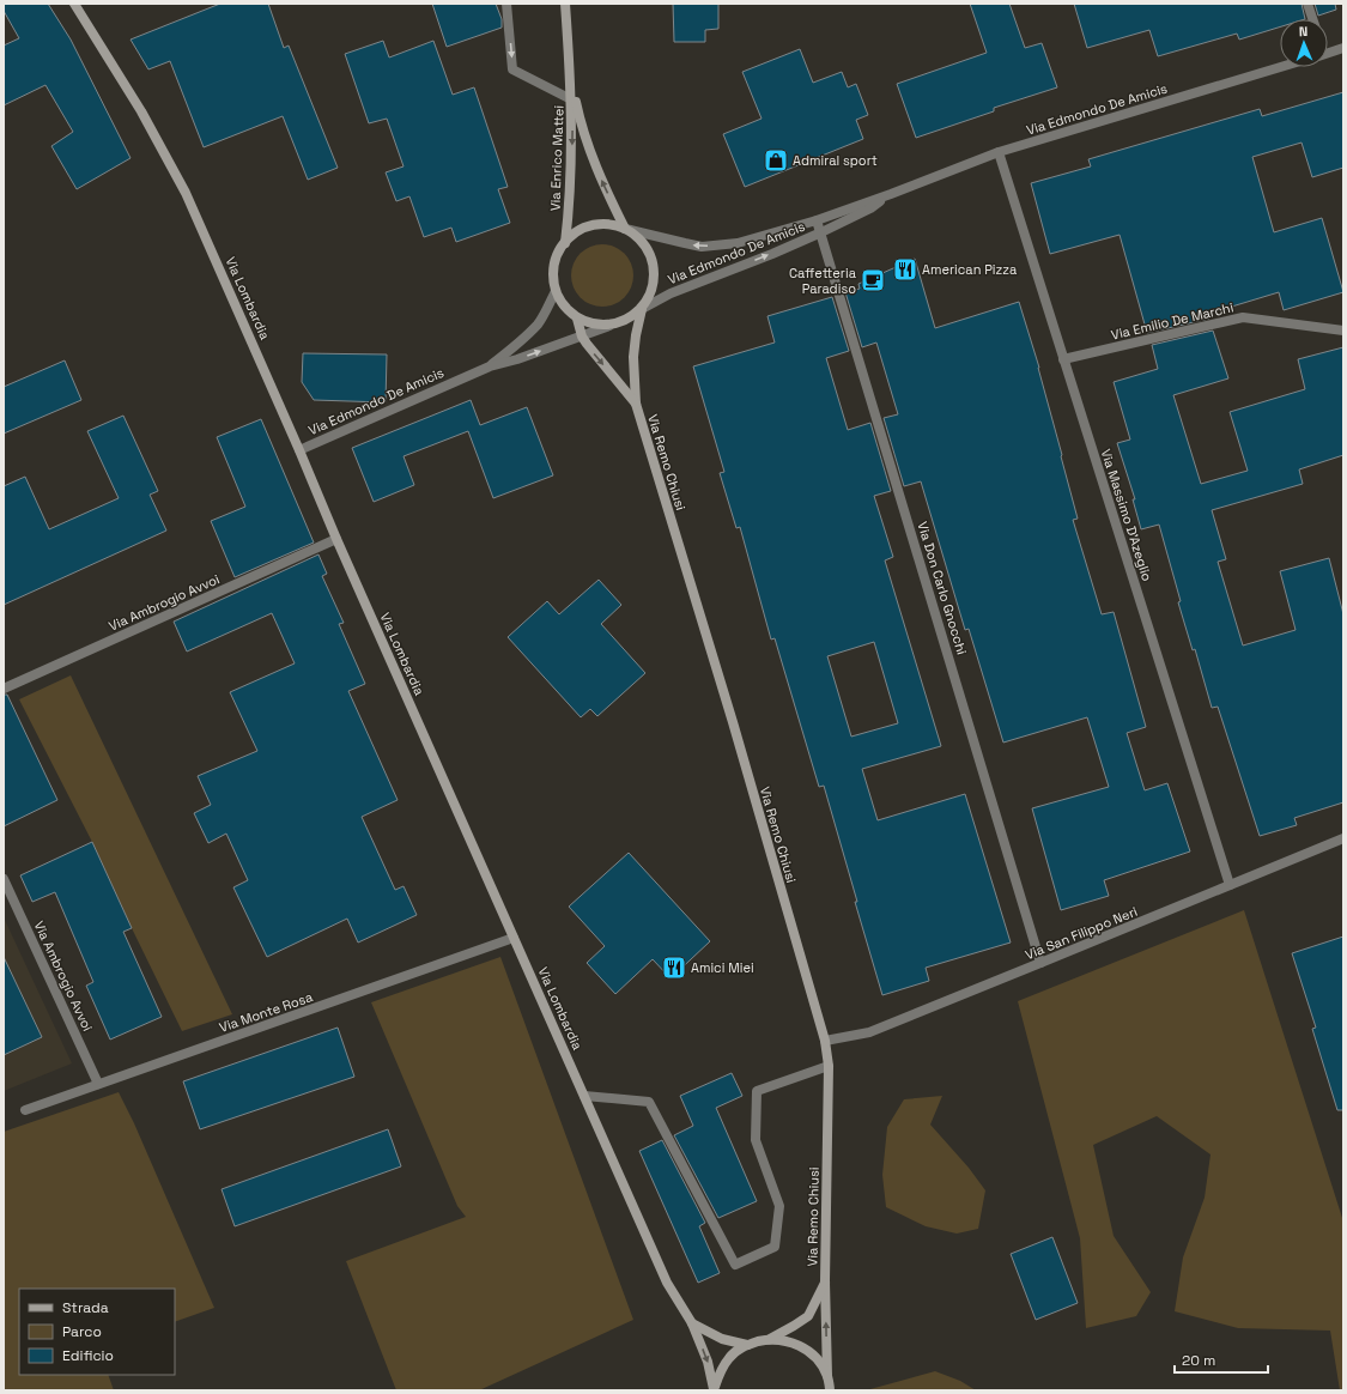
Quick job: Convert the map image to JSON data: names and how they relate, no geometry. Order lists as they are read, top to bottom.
{
  "streets": {
    "street": [
      "Via Edmondo De Amicis",
      "Via Enrico Mattei",
      "Via Lombardia",
      "Via Emilio De Marchi",
      "Via Remo Chiusi",
      "Via Massimo D'Azeglio",
      "Via Don Carlo Gnocchi",
      "Via Ambrogio Avvoi",
      "Via San Filippo Neri",
      "Via Monte Rosa"
    ]
  },
  "crossings": [
    ["Via Edmondo De Amicis", "Via Enrico Mattei"],
    ["Via Edmondo De Amicis", "Via Lombardia"],
    ["Via Edmondo De Amicis", "Via Remo Chiusi"],
    ["Via Edmondo De Amicis", "Via Massimo D'Azeglio"],
    ["Via Edmondo De Amicis", "Via Don Carlo Gnocchi"],
    ["Via Enrico Mattei", "Via Remo Chiusi"],
    ["Via Lombardia", "Via Remo Chiusi"],
    ["Via Lombardia", "Via Ambrogio Avvoi"],
    ["Via Lombardia", "Via Monte Rosa"],
    ["Via Emilio De Marchi", "Via Massimo D'Azeglio"],
    ["Via Remo Chiusi", "Via San Filippo Neri"],
    ["Via Massimo D'Azeglio", "Via San Filippo Neri"],
    ["Via Don Carlo Gnocchi", "Via San Filippo Neri"],
    ["Via Ambrogio Avvoi", "Via Monte Rosa"]
  ],
  "places": {
    "shop": ["Admiral sport"],
    "restaurant": ["American Pizza", "Amici Miei"],
    "cafe": ["Caffetteria Paradiso"]
  },
  "legend": ["Strada", "Parco", "Edificio"],
  "scale_bar": "20 m",
  "north": "top"
}
